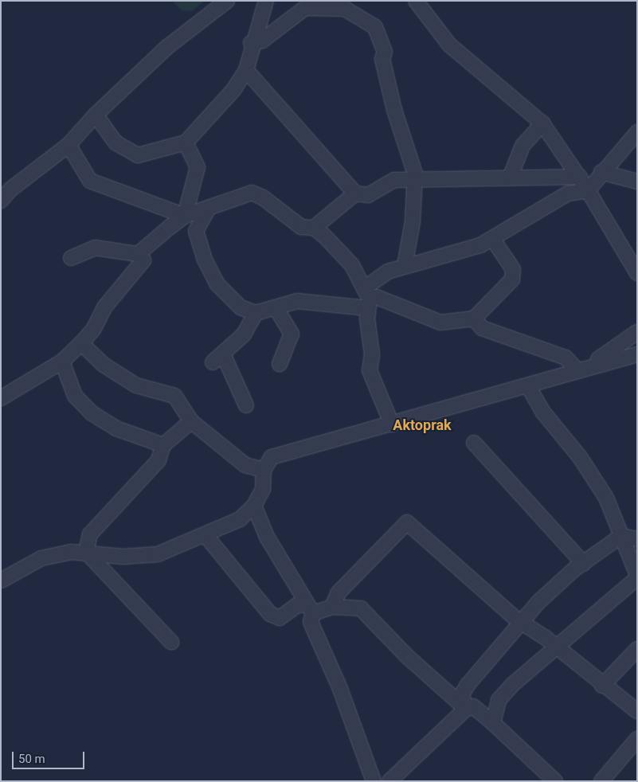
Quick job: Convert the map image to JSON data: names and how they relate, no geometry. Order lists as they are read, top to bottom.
{
  "districts": ["Aktoprak"],
  "scale_bar": "50 m"
}
